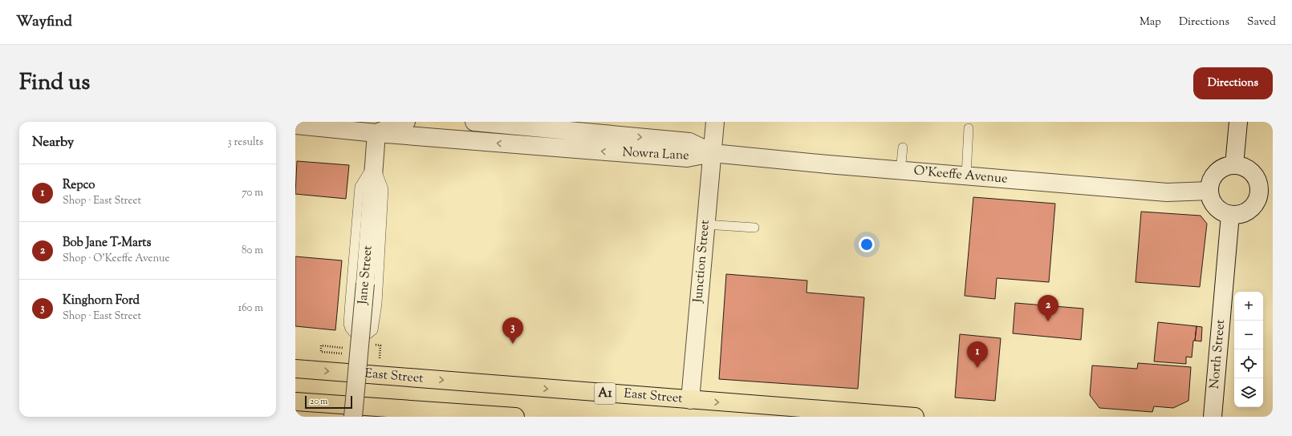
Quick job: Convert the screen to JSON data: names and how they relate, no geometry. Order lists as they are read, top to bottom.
{
  "streets": {
    "highway": ["East Street", "A1"],
    "street": [
      "Nowra Lane",
      "O'Keeffe Avenue",
      "Junction Street",
      "Jane Street",
      "North Street"
    ]
  },
  "crossings": [
    ["Nowra Lane", "O'Keeffe Avenue"],
    ["Nowra Lane", "Junction Street"],
    ["Nowra Lane", "Jane Street"],
    ["O'Keeffe Avenue", "Junction Street"],
    ["O'Keeffe Avenue", "North Street"],
    ["Junction Street", "East Street"]
  ],
  "scale_bar": "20 m",
  "page": {
    "header": "Wayfind",
    "nav": ["Map", "Directions", "Saved"],
    "title": "Find us",
    "buttons": "Directions",
    "heading": ["Nearby", "3 results"],
    "list": [
      {
        "mark": "1",
        "name": "Repco",
        "note": "Shop · East Street",
        "value": "70 m"
      },
      {
        "mark": "2",
        "name": "Bob Jane T-Marts",
        "note": "Shop · O'Keeffe Avenue",
        "value": "80 m"
      },
      {
        "mark": "3",
        "name": "Kinghorn Ford",
        "note": "Shop · East Street",
        "value": "160 m"
      }
    ],
    "map_buttons": ["+", "−"],
    "pins": ["2", "3", "1"],
    "scale": "20 m"
  }
}
